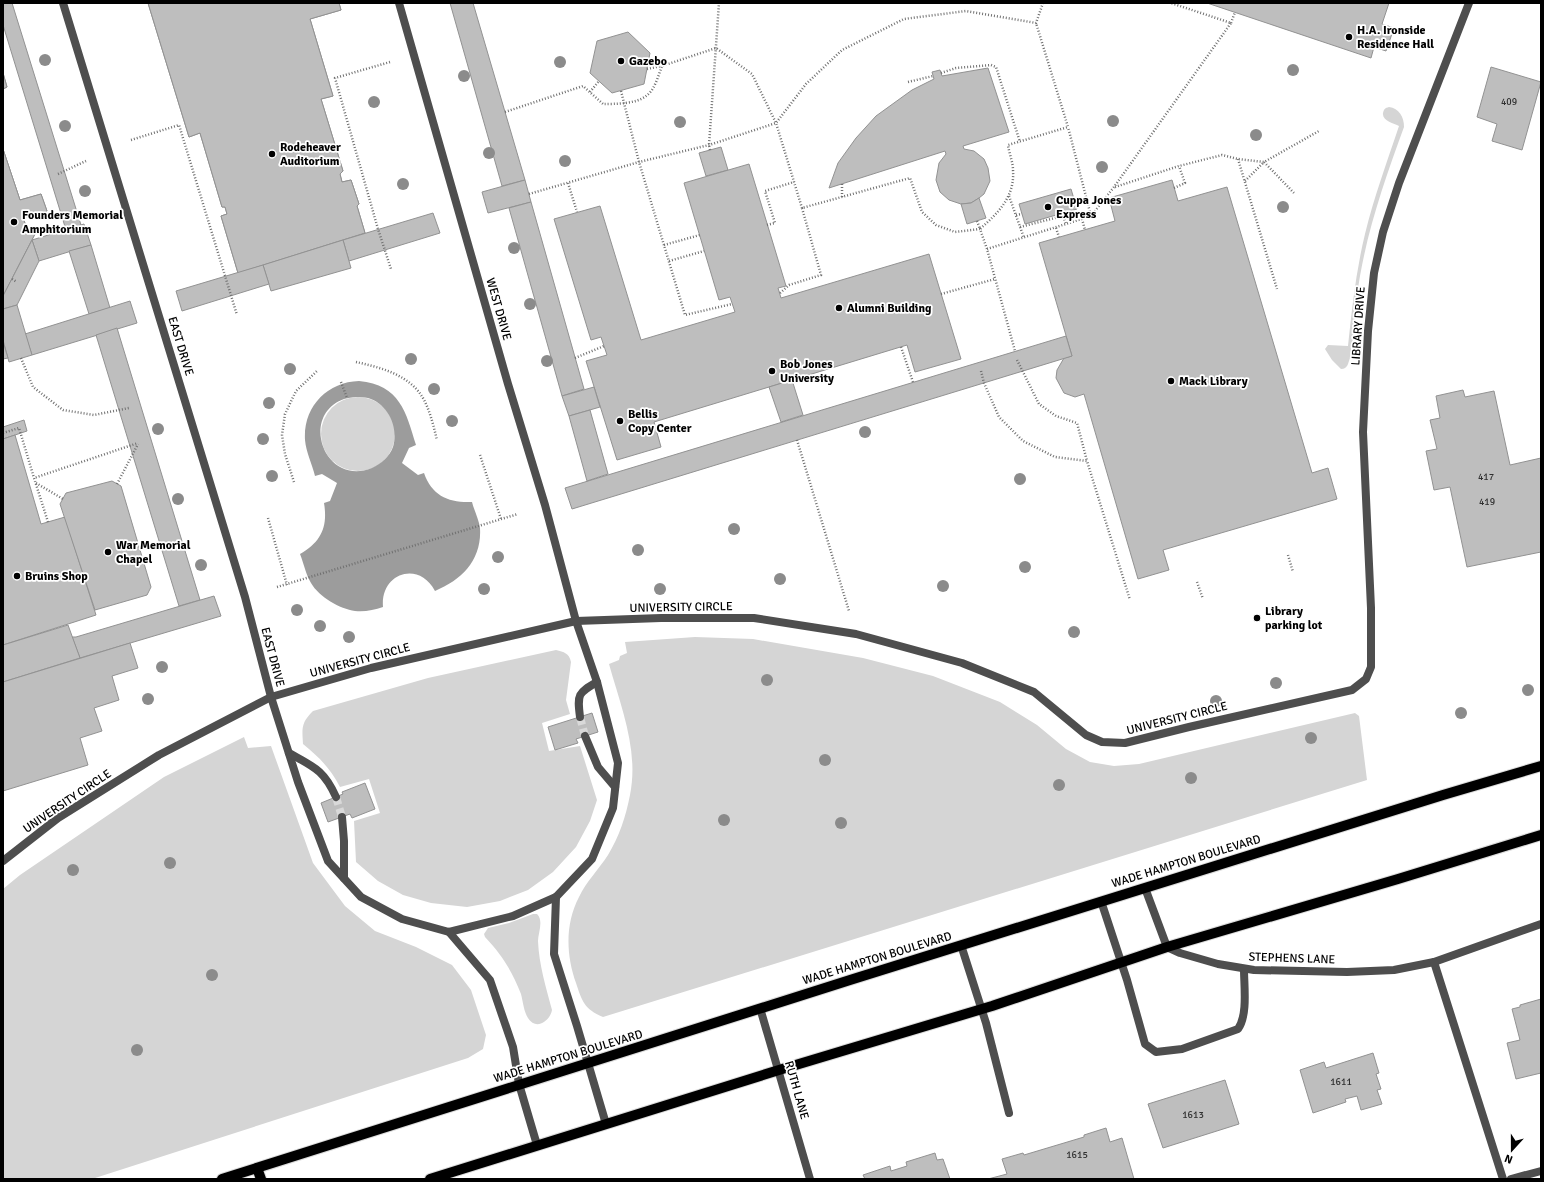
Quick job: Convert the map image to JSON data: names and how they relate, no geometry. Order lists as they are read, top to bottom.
{
  "streets": {
    "main road": ["WADE HAMPTON BOULEVARD"],
    "street": [
      "WEST DRIVE",
      "LIBRARY DRIVE",
      "EAST DRIVE",
      "UNIVERSITY CIRCLE",
      "STEPHENS LANE",
      "RUTH LANE"
    ]
  },
  "crossings": [
    ["WEST DRIVE", "UNIVERSITY CIRCLE"],
    ["LIBRARY DRIVE", "UNIVERSITY CIRCLE"],
    ["EAST DRIVE", "UNIVERSITY CIRCLE"],
    ["WADE HAMPTON BOULEVARD", "RUTH LANE"]
  ],
  "places": [
    "H.A. Ironside Residence Hall",
    "Gazebo",
    "Rodeheaver Auditorium",
    "Cuppa Jones Express",
    "Founders Memorial Amphitorium",
    "Alumni Building",
    "Bob Jones University",
    "Mack Library",
    "Bellis Copy Center",
    "War Memorial Chapel",
    "Bruins Shop",
    "Library parking lot"
  ],
  "house_numbers": [
    "409",
    "417",
    "419",
    "1611",
    "1613",
    "1615"
  ],
  "north": "bottom"
}
